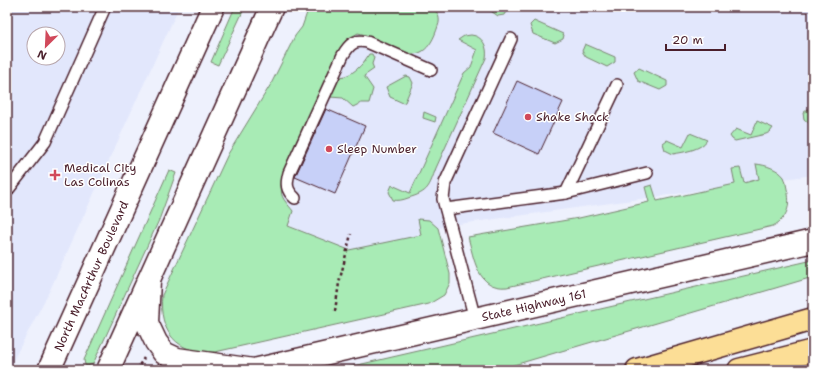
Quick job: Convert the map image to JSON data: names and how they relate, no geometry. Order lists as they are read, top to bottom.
{
  "streets": {
    "main road": ["North MacArthur Boulevard", "State Highway 161"]
  },
  "places": {
    "other": ["Shake Shack", "Sleep Number"],
    "health": ["Medical City Las Colinas"]
  },
  "scale_bar": "20 m",
  "north": "bottom left"
}
